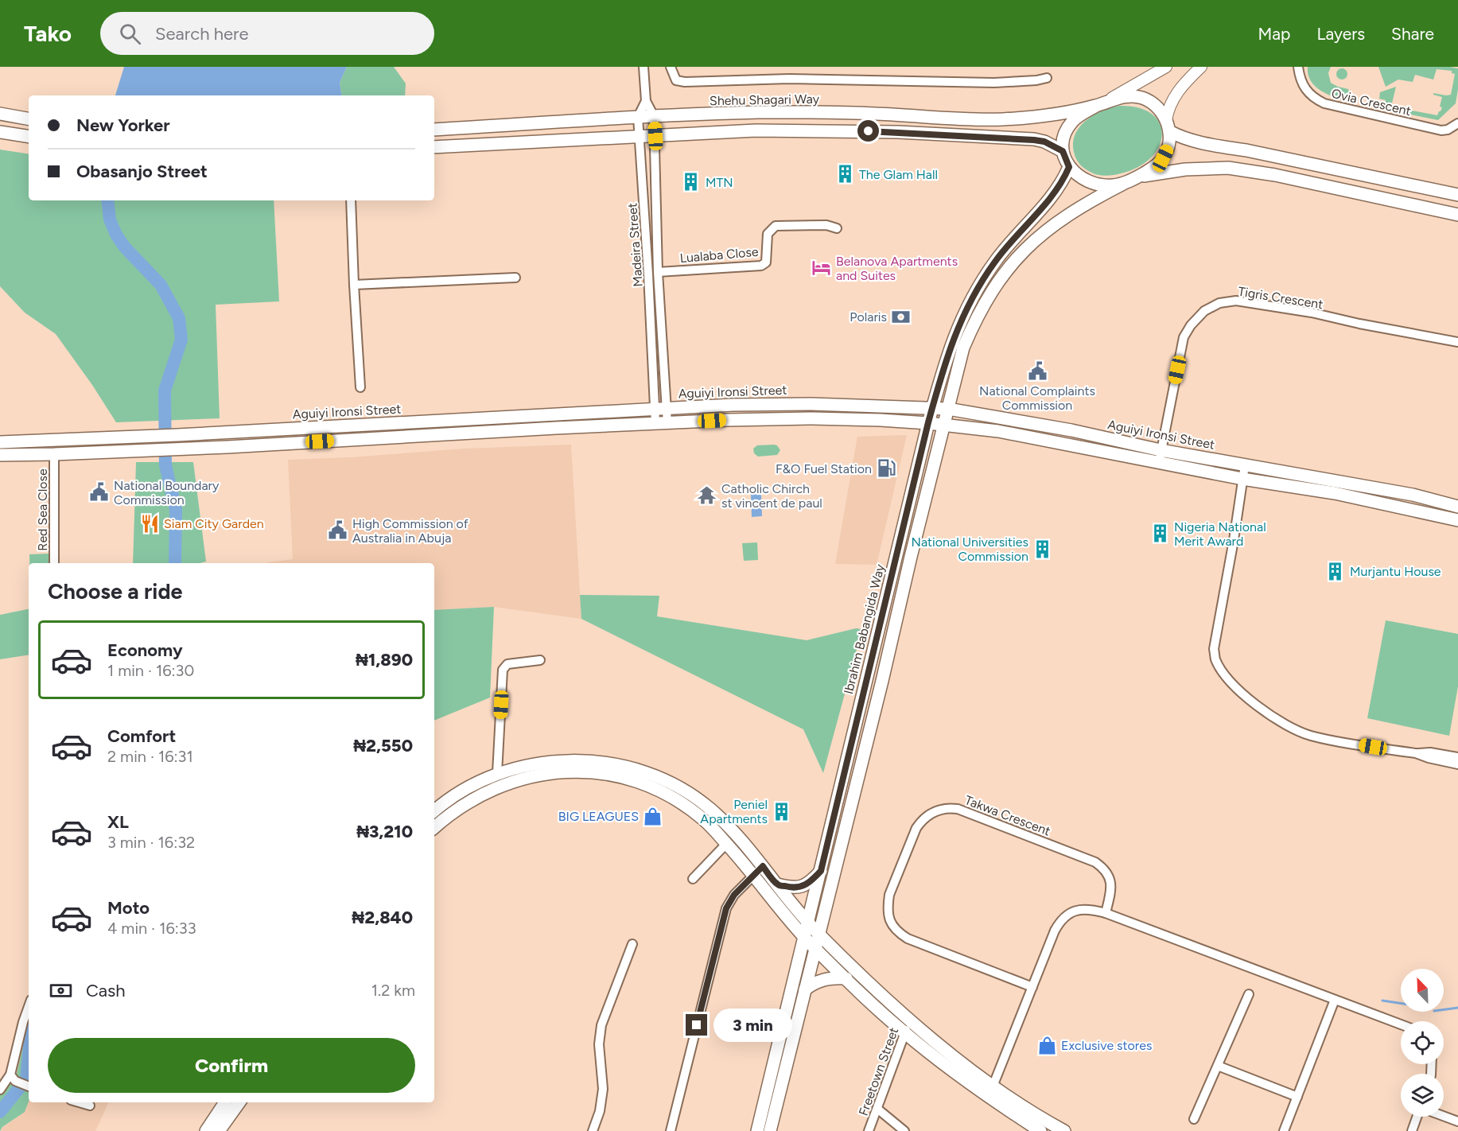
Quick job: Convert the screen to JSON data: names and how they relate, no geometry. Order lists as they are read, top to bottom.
{
  "streets": {
    "main road": ["Shehu Shagari Way", "Aguiyi Ironsi Street", "Ibrahim Babangida Way"],
    "street": [
      "Ovia Crescent",
      "Madeira Street",
      "Lualaba Close",
      "Tigris Crescent",
      "Red Sea Close",
      "Takwa Crescent",
      "Freetown Street"
    ]
  },
  "crossings": [
    ["Shehu Shagari Way", "Madeira Street"],
    ["Shehu Shagari Way", "Ibrahim Babangida Way"],
    ["Madeira Street", "Aguiyi Ironsi Street"],
    ["Tigris Crescent", "Aguiyi Ironsi Street"],
    ["Aguiyi Ironsi Street", "Red Sea Close"],
    ["Aguiyi Ironsi Street", "Ibrahim Babangida Way"]
  ],
  "places": {
    "building": [
      "The Glam Hall",
      "MTN",
      "Nigeria National Merit Award",
      "National Universities Commission",
      "Murjantu House",
      "Peniel Apartments"
    ],
    "hotel": ["Belanova Apartments and Suites"],
    "bank": ["Polaris"],
    "public building": ["National Complaints Commission", "National Boundary Commission", "High Commission of Australia in Abuja"],
    "fuel station": ["F&O Fuel Station"],
    "temple": ["Catholic Chirch st vincent de paul"],
    "restaurant": ["Siam City Garden"],
    "shop": ["BIG LEAGUES", "Exclusive stores"]
  },
  "north": "top left",
  "page": {
    "header": "Tako",
    "search": "Search here",
    "nav": ["Map", "Layers", "Share"],
    "banner": ["New Yorker", "Obasanjo Street"],
    "heading": "Choose a ride",
    "list": [
      {
        "name": "Economy",
        "note": "1 min · 16:30",
        "value": "₦1,890"
      },
      {
        "name": "Comfort",
        "note": "2 min · 16:31",
        "value": "₦2,550"
      },
      {
        "name": "XL",
        "note": "3 min · 16:32",
        "value": "₦3,210"
      },
      {
        "name": "Moto",
        "note": "4 min · 16:33",
        "value": "₦2,840"
      }
    ],
    "pay": ["Cash", "1.2 km"],
    "bubble": "3 min",
    "buttons": "Confirm"
  }
}
